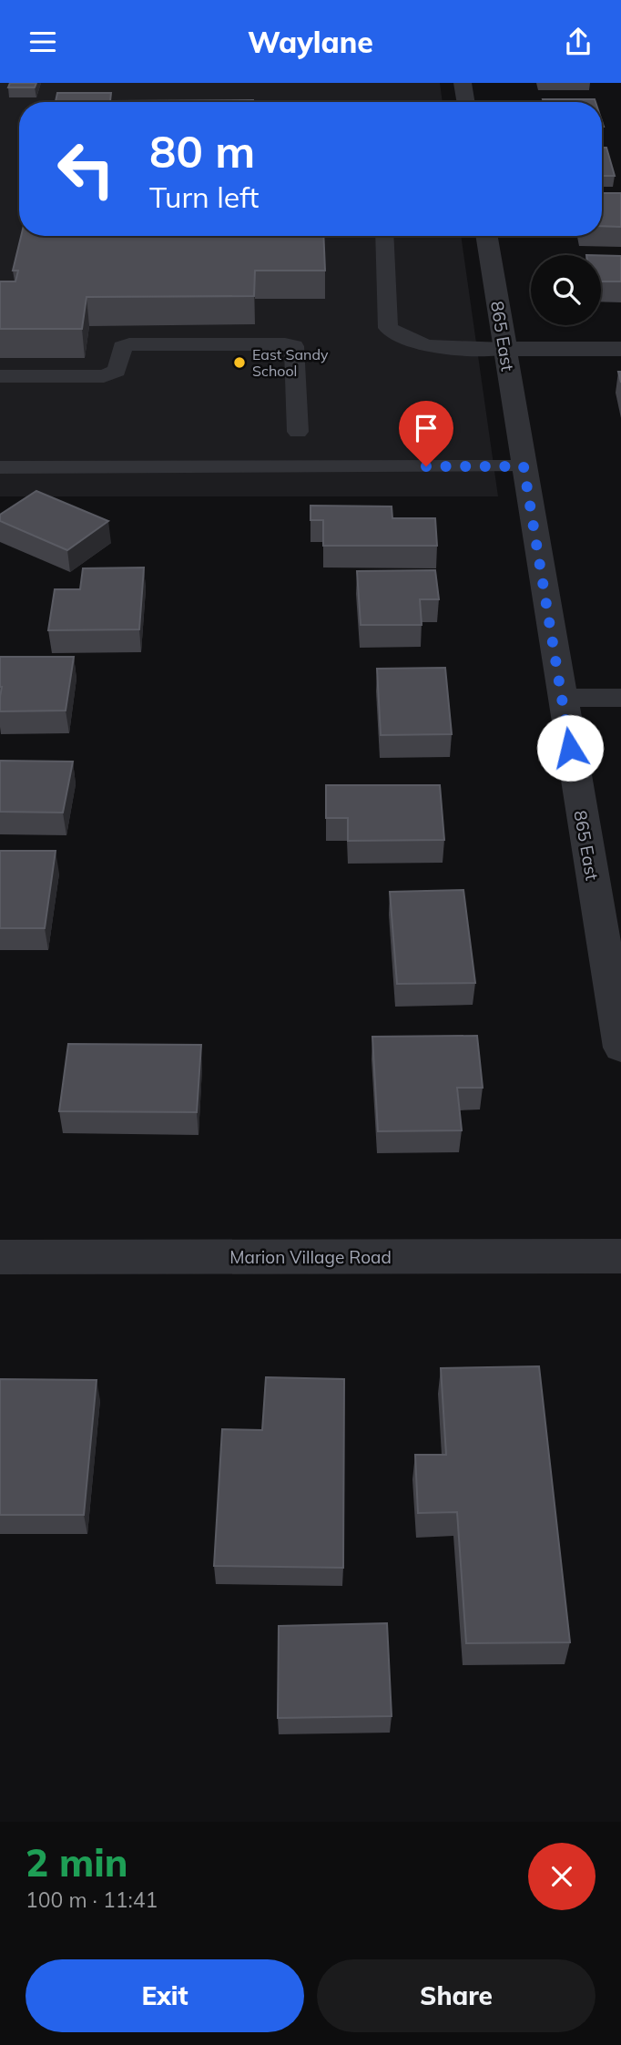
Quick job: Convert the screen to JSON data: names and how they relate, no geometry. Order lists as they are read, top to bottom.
{
  "streets": {
    "street": ["865 East", "Marion Village Road"]
  },
  "places": ["East Sandy School"],
  "page": {
    "header": "Waylane",
    "turn": ["80 m", "Turn left"],
    "heading": ["2 min", "100 m · 11:41"],
    "buttons": ["Exit", "Share"]
  }
}
